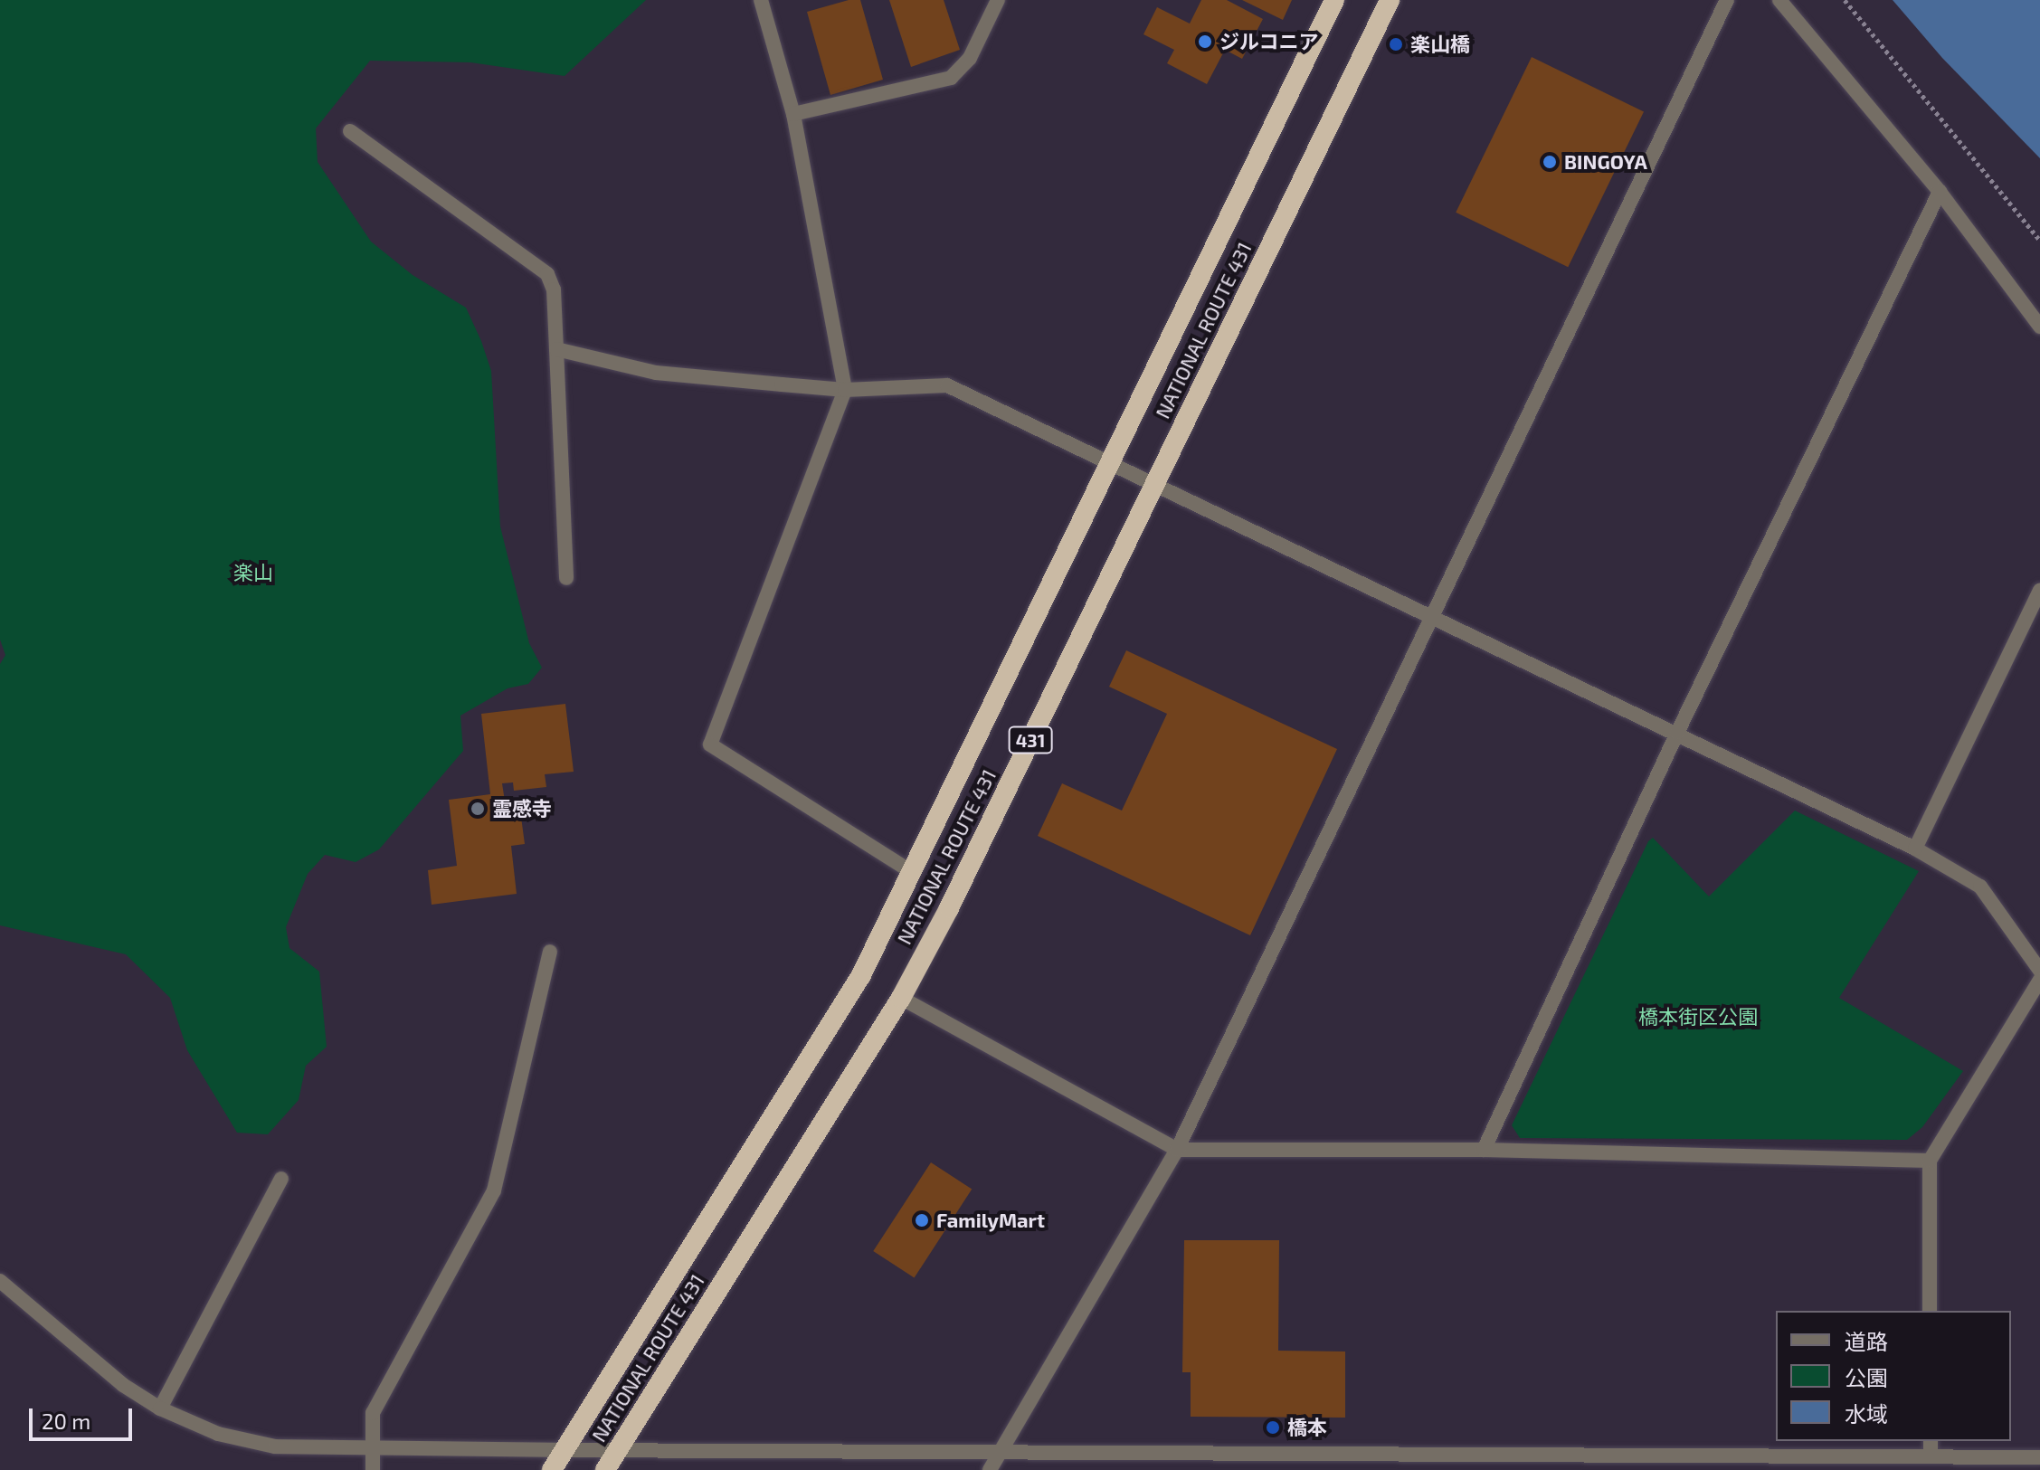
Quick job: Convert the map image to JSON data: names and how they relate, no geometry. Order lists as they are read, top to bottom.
{
  "streets": {
    "highway": ["NATIONAL ROUTE 431", "431"]
  },
  "parks": ["楽山", "橋本街区公園"],
  "places": [
    "ジルコニア",
    "楽山橋",
    "BINGOYA",
    "霊感寺",
    "FamilyMart",
    "橋本"
  ],
  "legend": ["道路", "公園", "水域"],
  "scale_bar": "20 m"
}
